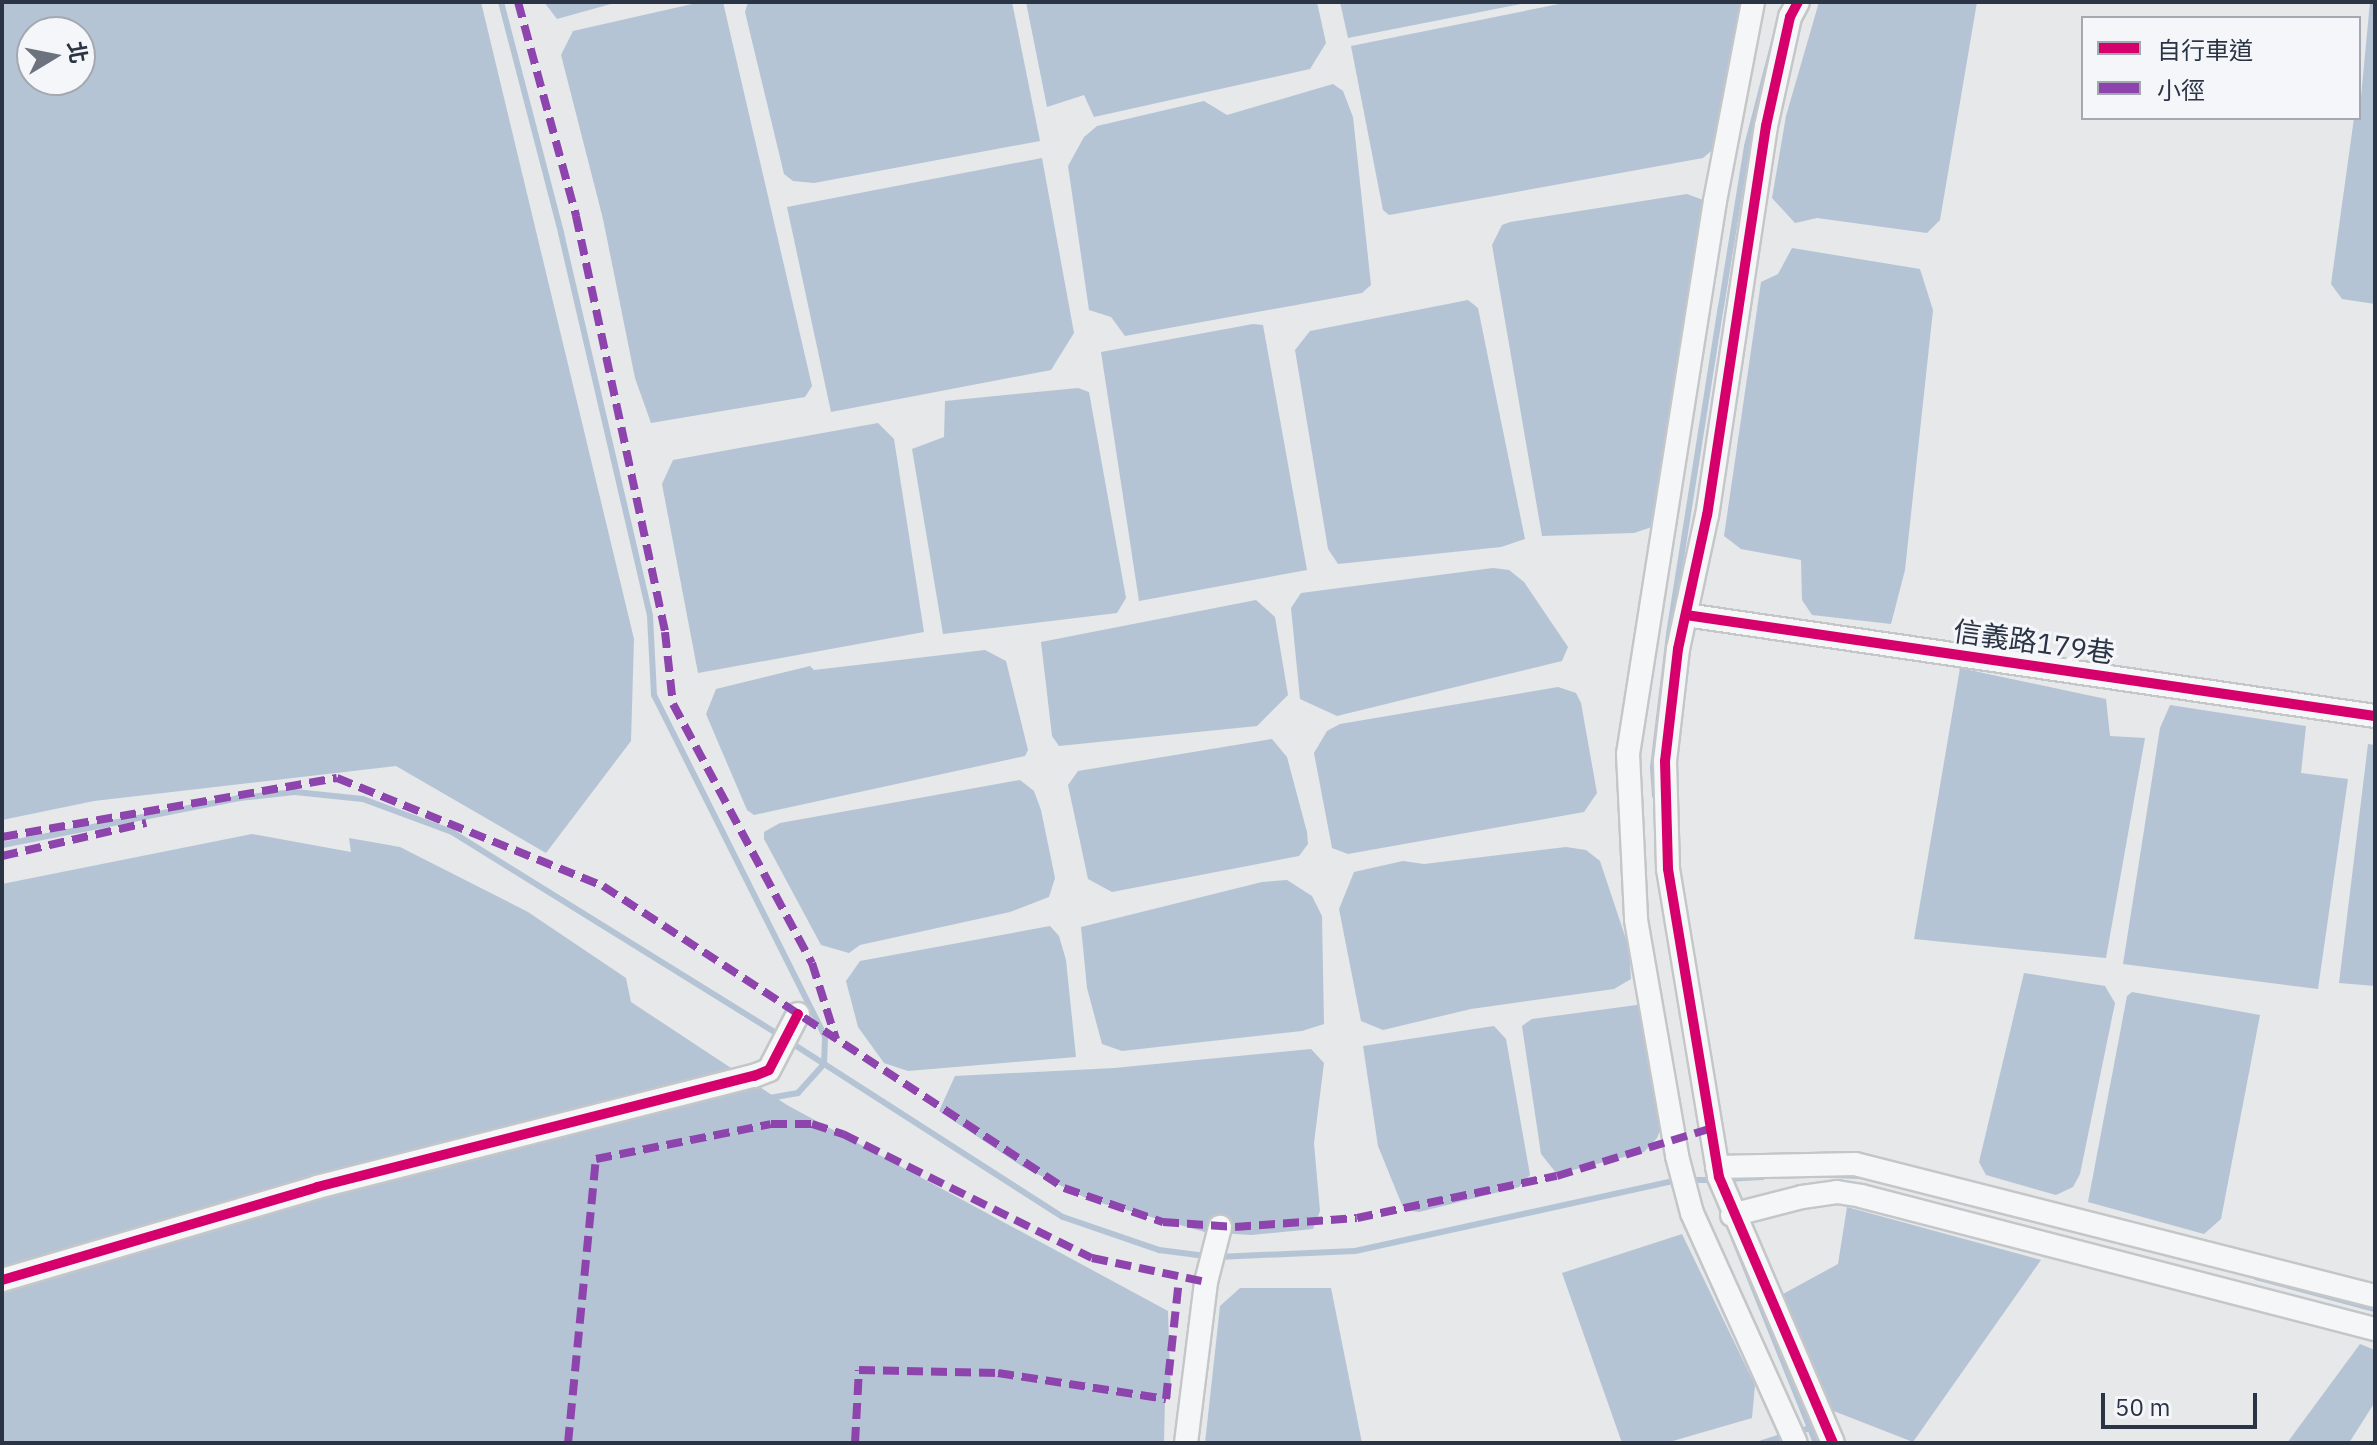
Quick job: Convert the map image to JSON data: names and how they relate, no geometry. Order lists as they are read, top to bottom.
{
  "streets": {
    "street": ["信義路179巷"]
  },
  "legend": ["自行車道", "小徑"],
  "scale_bar": "50 m",
  "north": "right"
}
